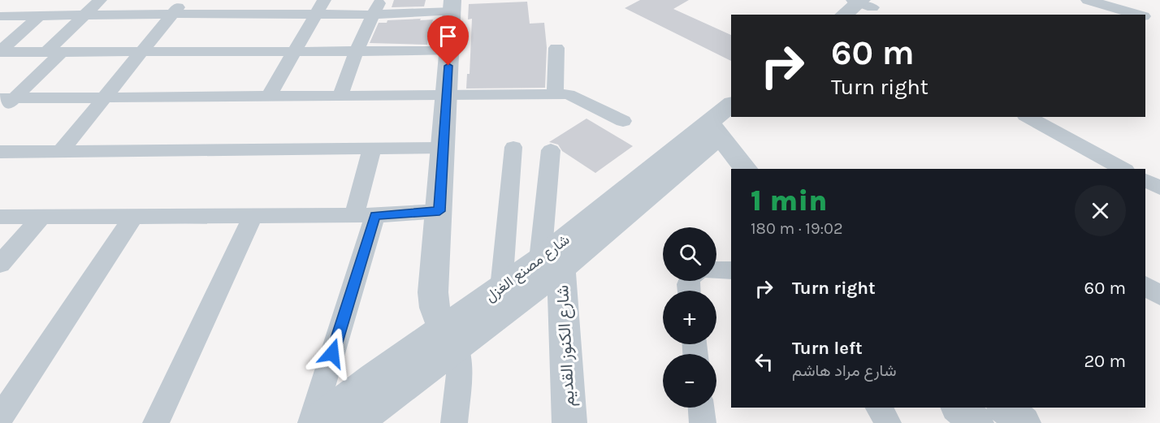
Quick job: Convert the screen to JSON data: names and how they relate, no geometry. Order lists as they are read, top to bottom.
{
  "streets": {
    "street": ["شارع مصنع الغزل", "شارع الكنوز القديم"]
  },
  "crossings": [
    ["شارع مصنع الغزل", "شارع الكنوز القديم"]
  ],
  "page": {
    "turn": ["60 m", "Turn right"],
    "heading": ["1 min", "180 m · 19:02"],
    "map_buttons": ["+", "−"],
    "list": [
      {
        "name": "Turn right",
        "value": "60 m"
      },
      {
        "name": "Turn left",
        "note": "شارع مراد هاشم",
        "value": "20 m"
      }
    ]
  }
}
